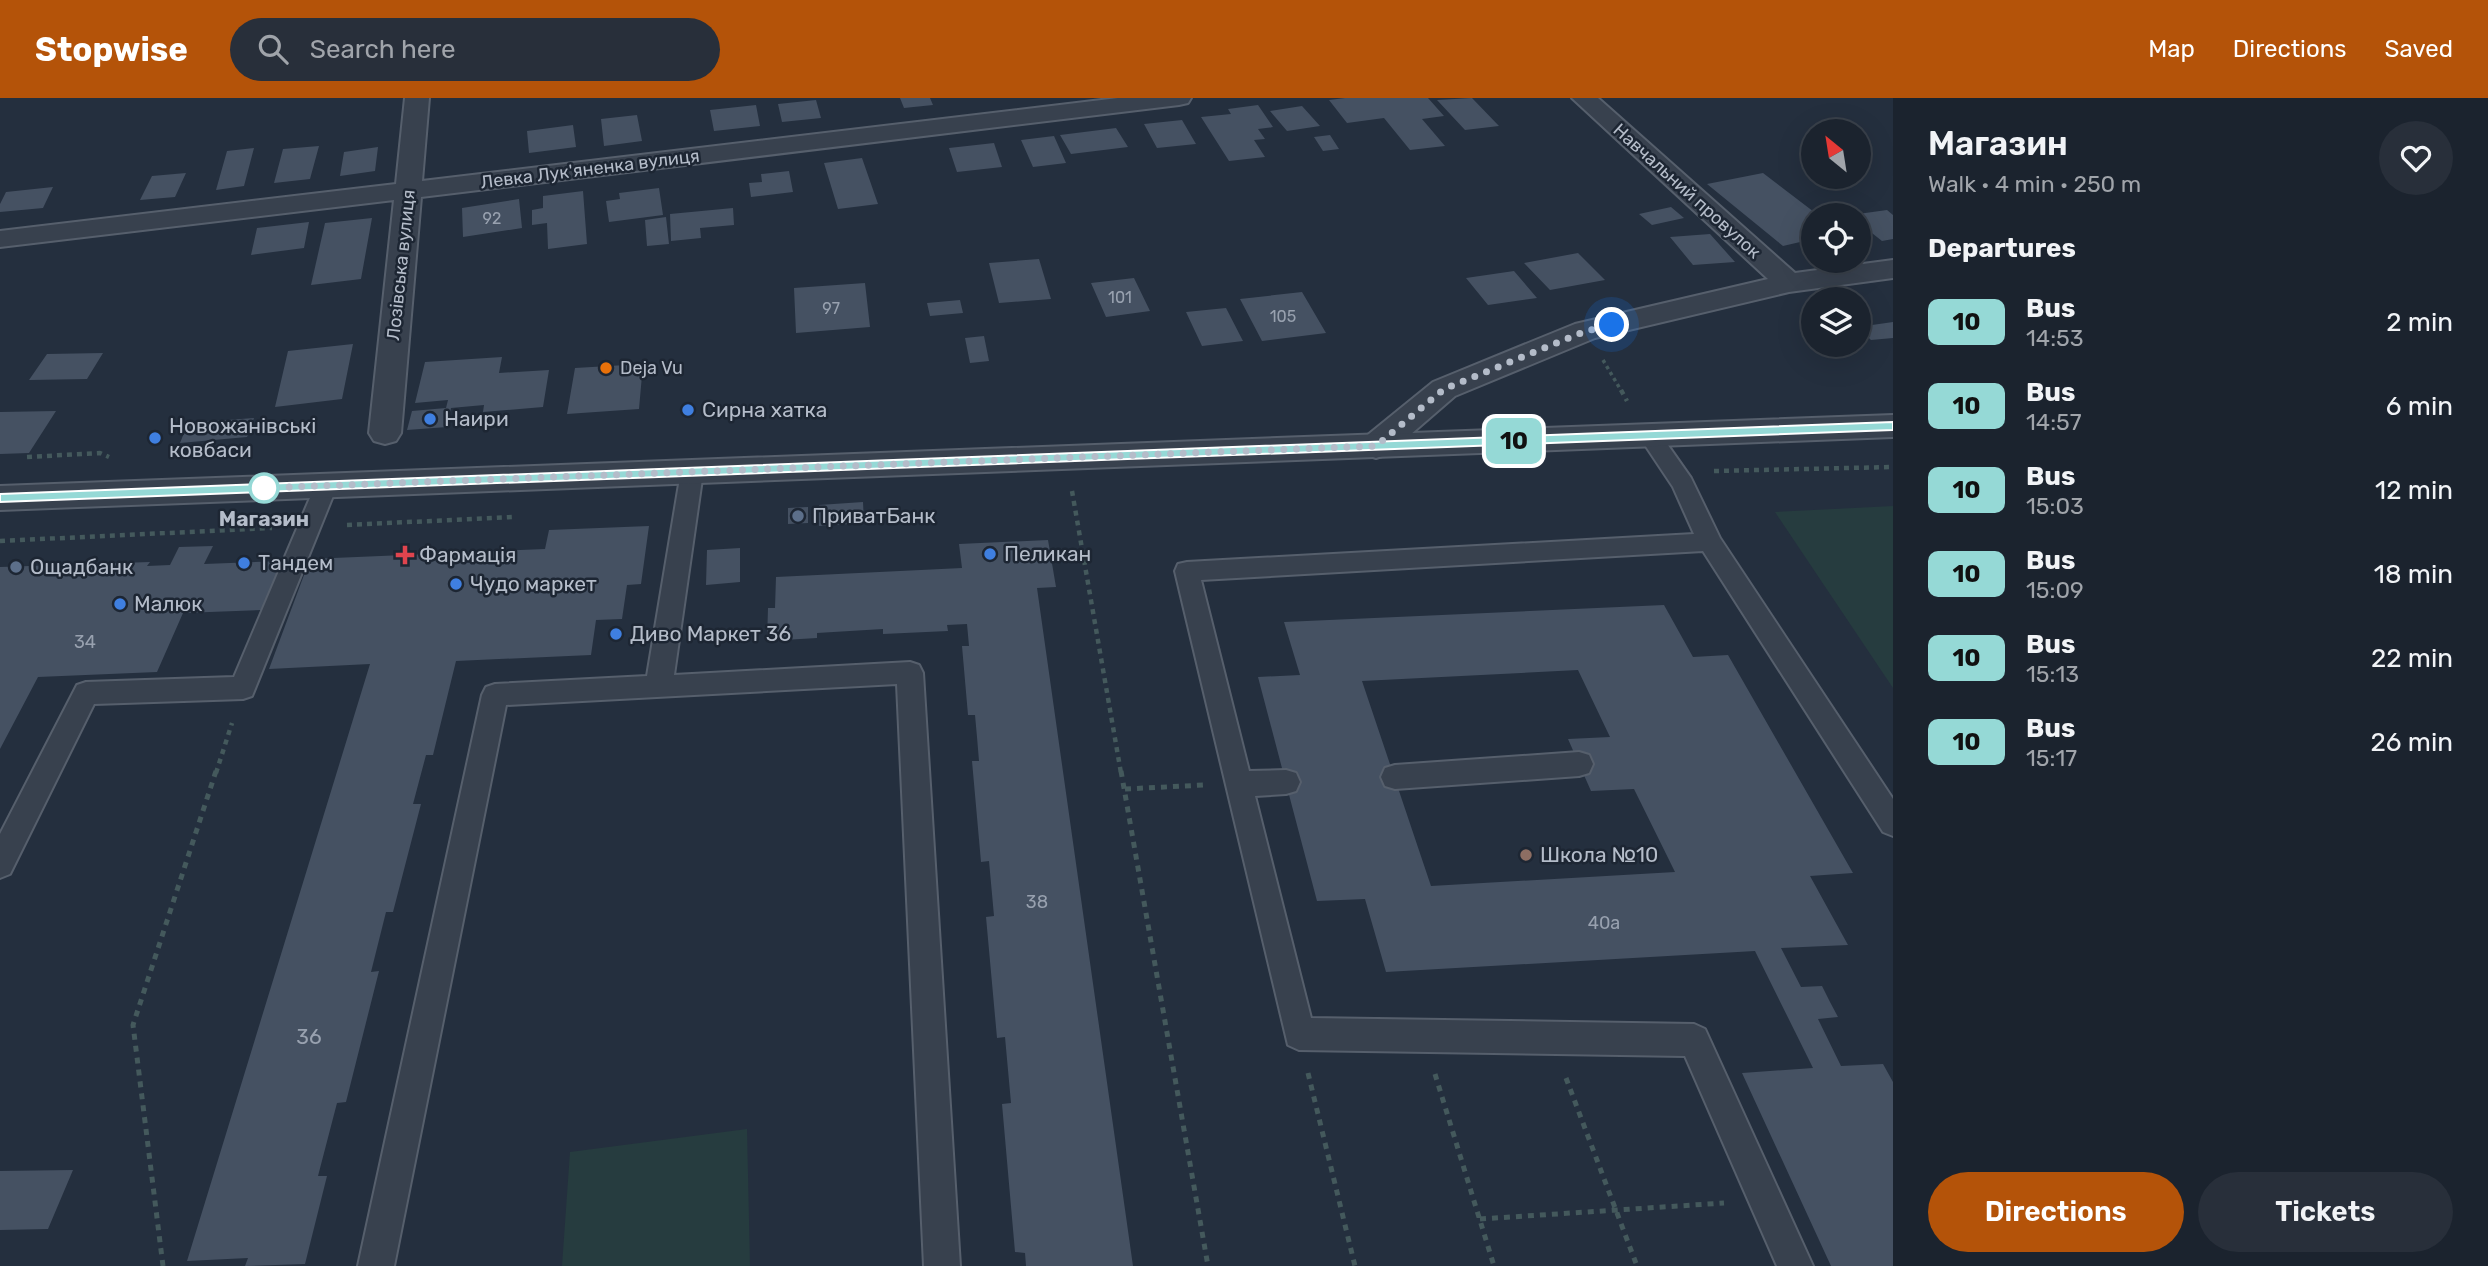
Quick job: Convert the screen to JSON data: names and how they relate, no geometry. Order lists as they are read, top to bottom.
{
  "streets": {
    "street": ["Левка Лук'яненка вулиця", "Навчальний провулок", "Лозівська вулиця"]
  },
  "crossings": [
    ["Левка Лук'яненка вулиця", "Лозівська вулиця"]
  ],
  "places": {
    "other": [
      "Deja Vu",
      "Сирна хатка",
      "Наири",
      "Новожанівські ковбаси",
      "Магазин",
      "ПриватБанк",
      "Пеликан",
      "Тандем",
      "Ощадбанк",
      "Чудо маркет",
      "Малюк",
      "Диво Маркет 36",
      "Школа №10"
    ],
    "health": ["Фармація"]
  },
  "lines": ["bus line 10"],
  "house_numbers": [
    "92",
    "101",
    "97",
    "105",
    "34",
    "38",
    "40а",
    "36"
  ],
  "north": "top left",
  "page": {
    "header": "Stopwise",
    "search": "Search here",
    "nav": ["Map", "Directions", "Saved"],
    "on_map": "10",
    "heading": [
      ["Магазин", "Walk · 4 min · 250 m"],
      "Departures"
    ],
    "list": [
      {
        "mark": "10",
        "name": "Bus",
        "note": "14:53",
        "value": "2 min"
      },
      {
        "mark": "10",
        "name": "Bus",
        "note": "14:57",
        "value": "6 min"
      },
      {
        "mark": "10",
        "name": "Bus",
        "note": "15:03",
        "value": "12 min"
      },
      {
        "mark": "10",
        "name": "Bus",
        "note": "15:09",
        "value": "18 min"
      },
      {
        "mark": "10",
        "name": "Bus",
        "note": "15:13",
        "value": "22 min"
      },
      {
        "mark": "10",
        "name": "Bus",
        "note": "15:17",
        "value": "26 min"
      }
    ],
    "buttons": ["Directions", "Tickets"]
  }
}
